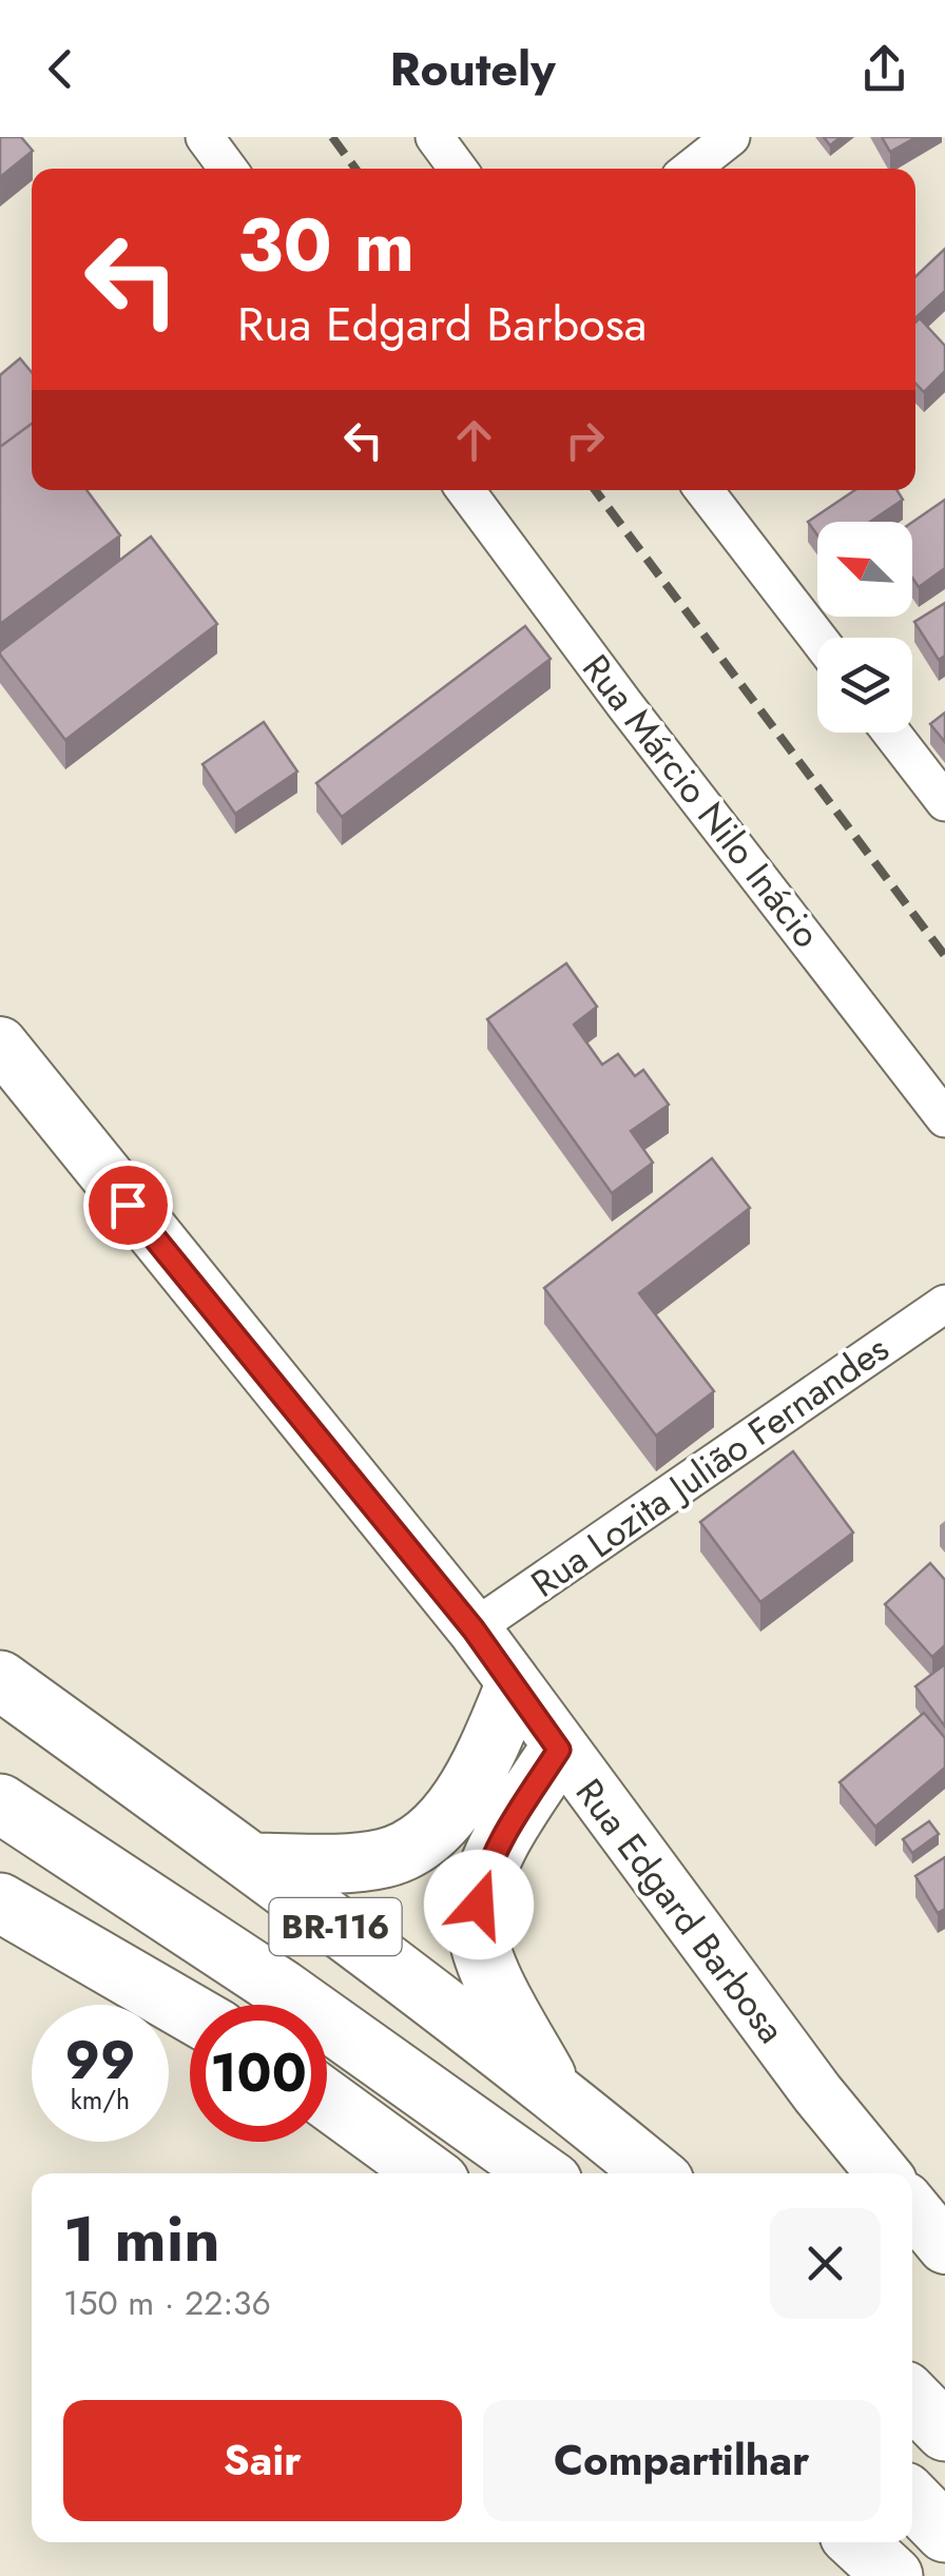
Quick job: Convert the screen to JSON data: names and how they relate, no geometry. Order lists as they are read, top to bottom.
{
  "streets": {
    "main road": ["BR-116"],
    "street": ["Rua Márcio Nilo Inácio", "Rua Lozita Julião Fernandes", "Rua Edgard Barbosa"]
  },
  "crossings": [
    ["Rua Lozita Julião Fernandes", "Rua Edgard Barbosa"]
  ],
  "north": "top left",
  "page": {
    "header": "Routely",
    "turn": ["30 m", "Rua Edgard Barbosa"],
    "speed": "99 km/h",
    "limit": "100",
    "heading": ["1 min", "150 m · 22:36"],
    "buttons": ["Sair", "Compartilhar"]
  }
}
